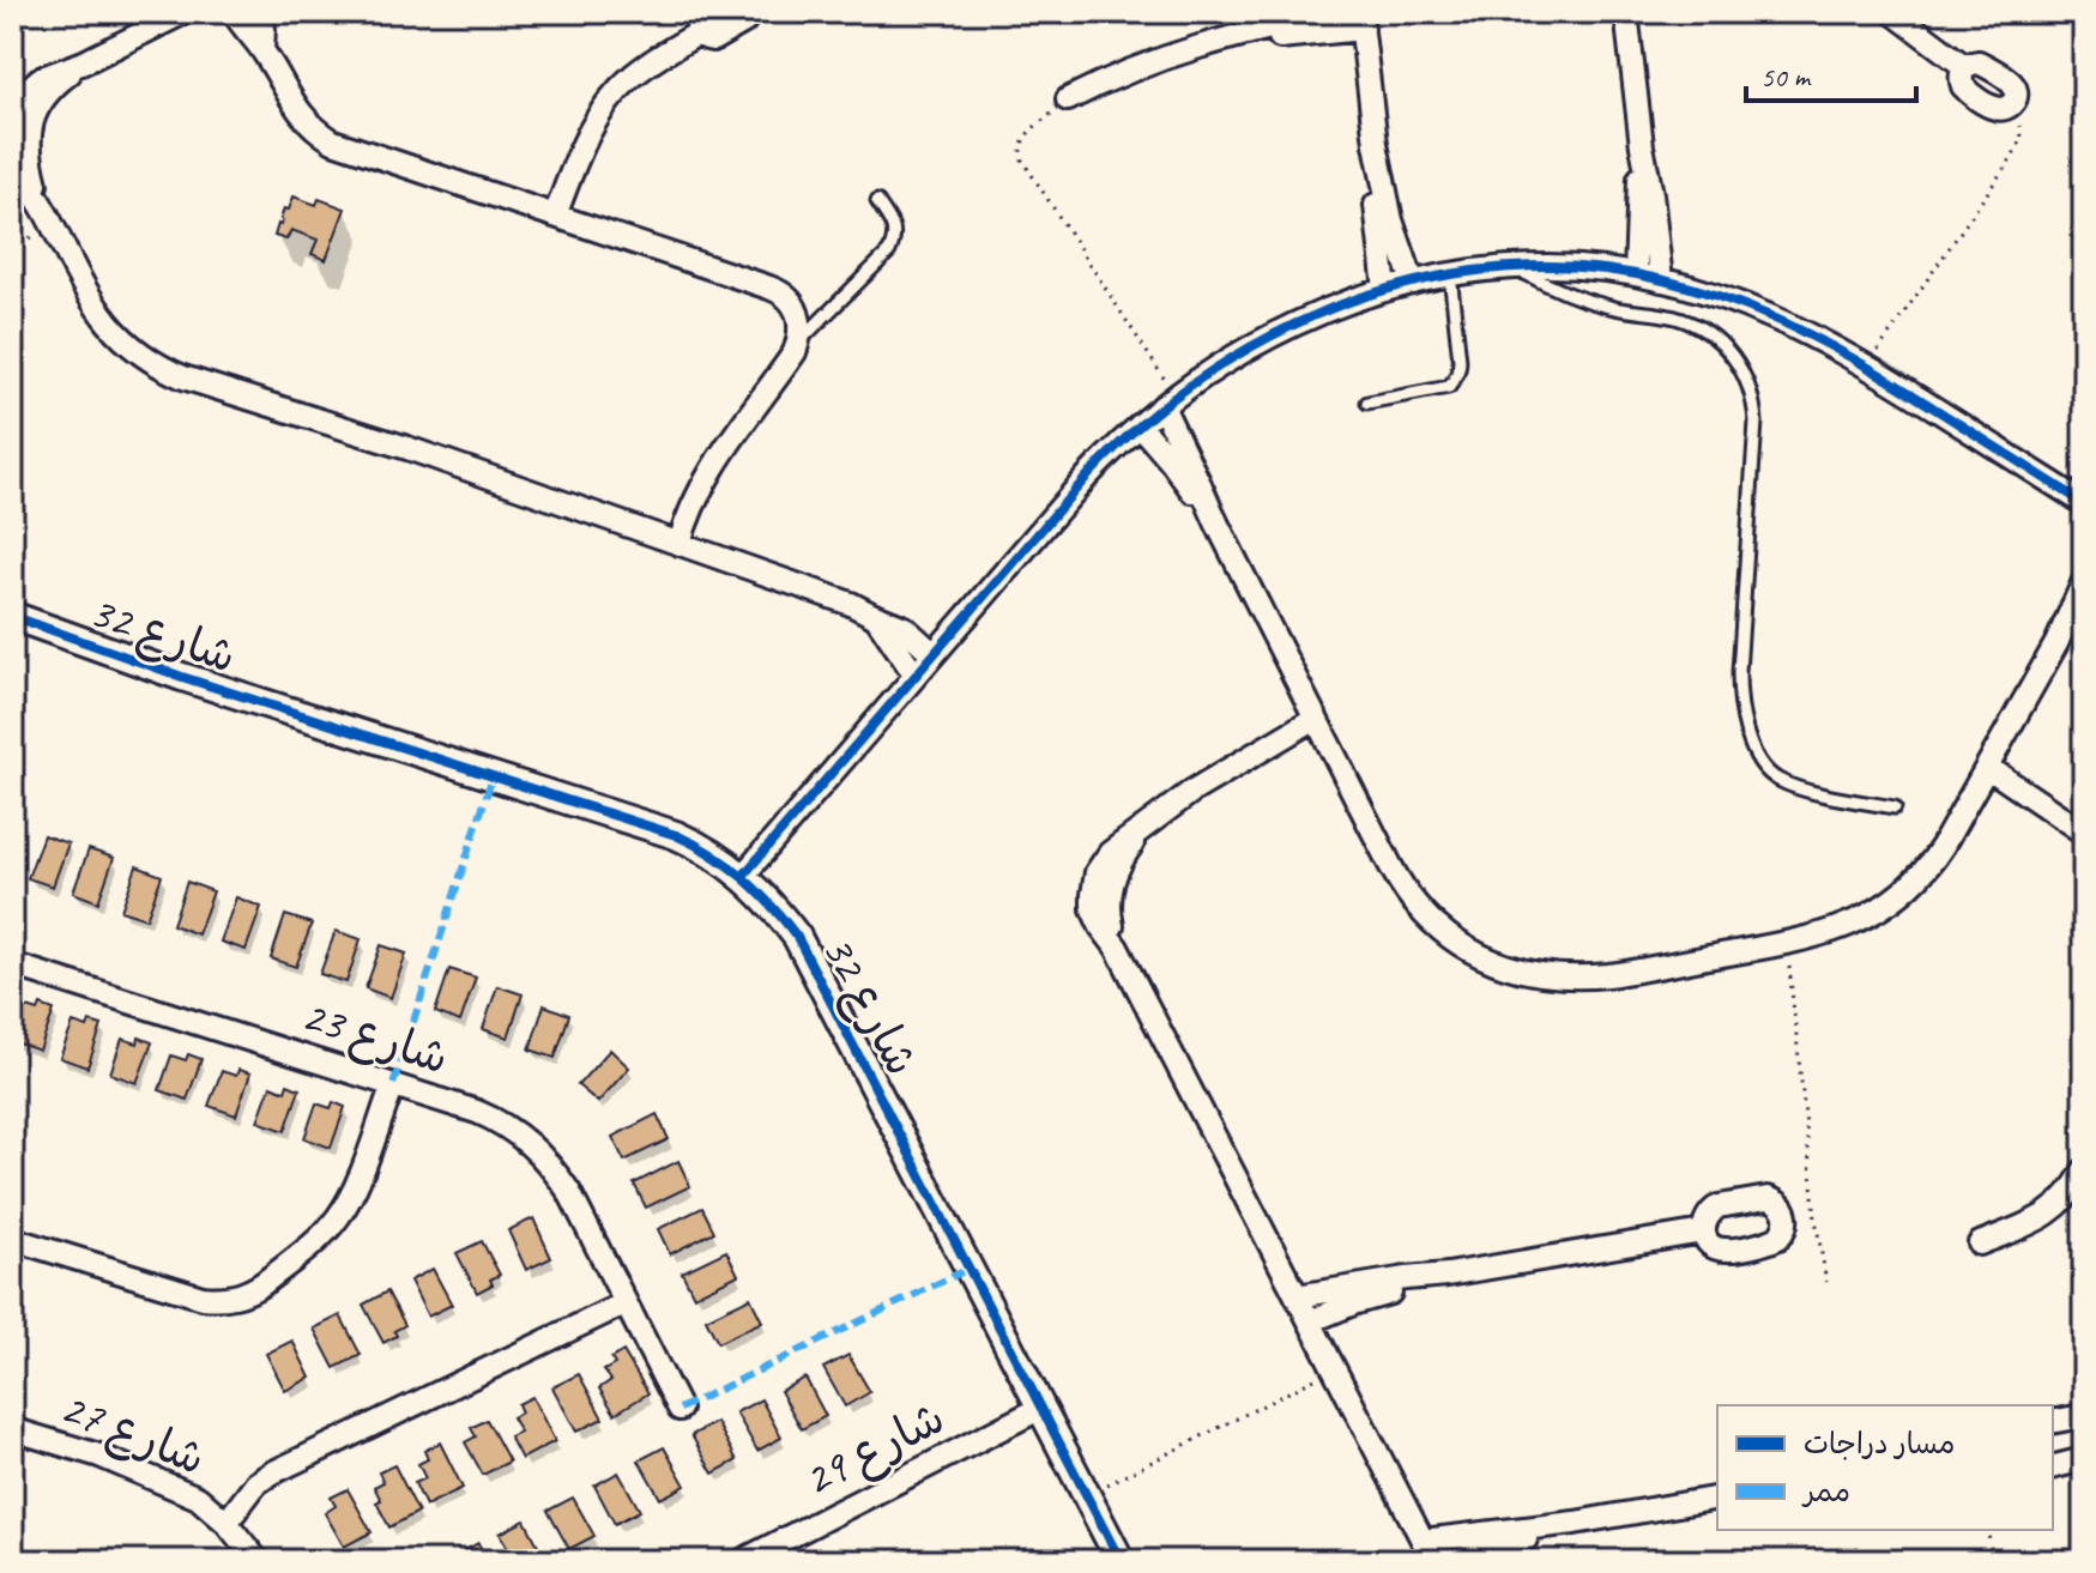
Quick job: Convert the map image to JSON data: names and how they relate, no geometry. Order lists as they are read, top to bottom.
{
  "streets": {
    "street": [
      "شارع 32",
      "شارع 23",
      "شارع 27",
      "شارع 29"
    ]
  },
  "crossings": [
    ["شارع 32", "شارع 29"]
  ],
  "legend": ["مسار دراجات", "ممر"],
  "scale_bar": "50 m"
}
